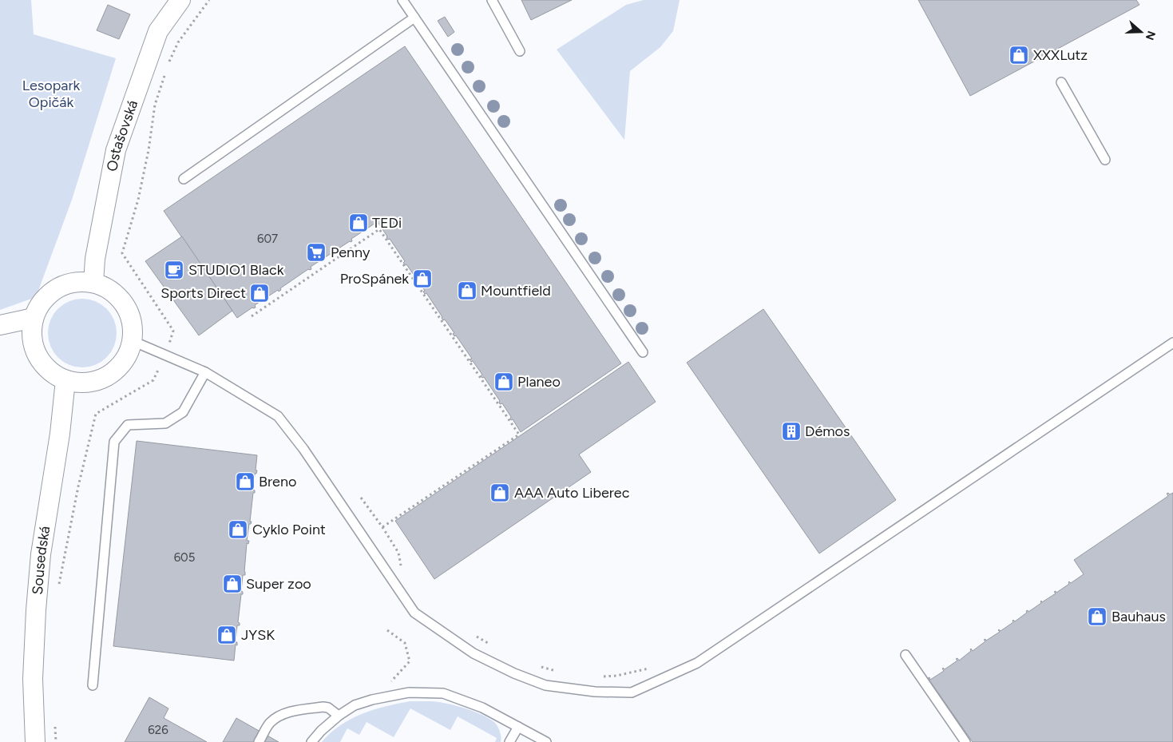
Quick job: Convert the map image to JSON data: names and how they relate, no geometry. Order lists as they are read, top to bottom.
{
  "streets": {
    "street": ["Ostašovská", "Sousedská"]
  },
  "crossings": [
    ["Ostašovská", "Sousedská"]
  ],
  "parks": ["Lesopark Opičák"],
  "places": {
    "shop": [
      "XXXLutz",
      "TEDi",
      "ProSpánek",
      "Mountfield",
      "Sports Direct",
      "Planeo",
      "Breno",
      "AAA Auto Liberec",
      "Cyklo Point",
      "Super zoo",
      "Bauhaus",
      "JYSK"
    ],
    "supermarket": ["Penny"],
    "cafe": ["STUDIO1 Black"],
    "building": ["Démos"]
  },
  "house_numbers": ["607", "605", "626"],
  "north": "right"
}
